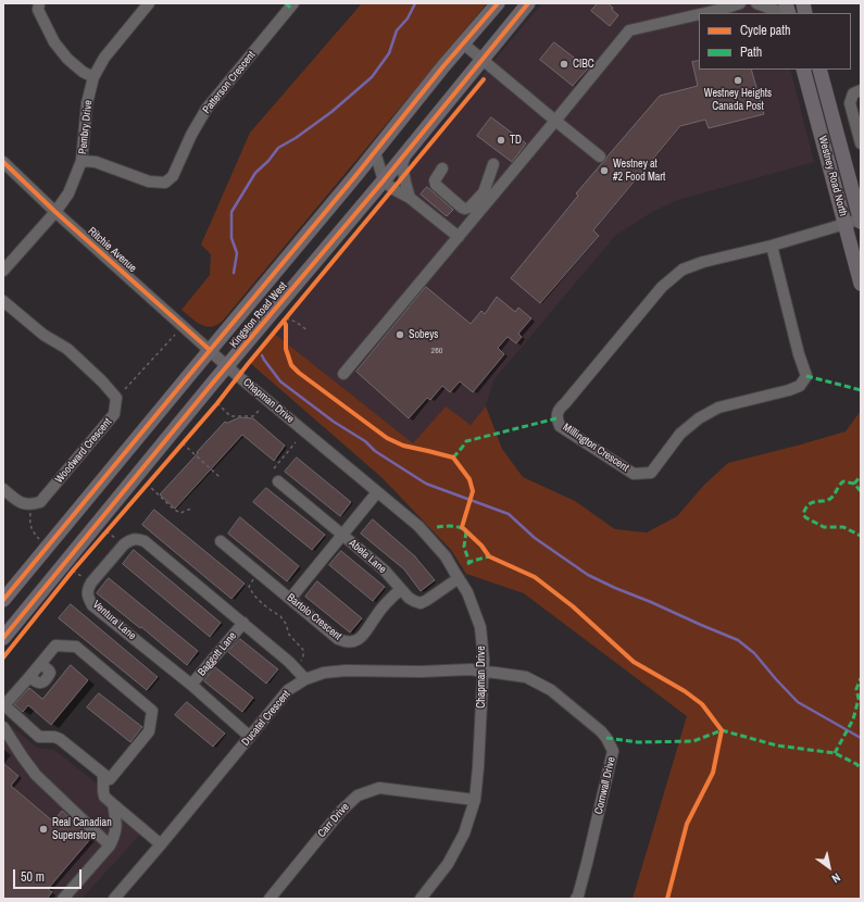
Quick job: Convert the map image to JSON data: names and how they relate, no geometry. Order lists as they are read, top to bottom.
{
  "streets": {
    "main road": ["Westney Road North", "Kingston Road West"],
    "street": [
      "Patterson Crescent",
      "Pembry Drive",
      "Ritchie Avenue",
      "Chapman Drive",
      "Millington Crescent",
      "Woodward Crescent",
      "Abela Lane",
      "Bartolo Crescent",
      "Ventura Lane",
      "Baggott Lane",
      "Ducatel Crescent",
      "Cornwall Drive",
      "Carr Drive"
    ]
  },
  "crossings": [
    ["Patterson Crescent", "Pembry Drive"],
    ["Pembry Drive", "Ritchie Avenue"],
    ["Westney Road North", "Millington Crescent"],
    ["Ritchie Avenue", "Kingston Road West"],
    ["Ritchie Avenue", "Chapman Drive"],
    ["Kingston Road West", "Chapman Drive"],
    ["Chapman Drive", "Abela Lane"],
    ["Chapman Drive", "Ducatel Crescent"],
    ["Chapman Drive", "Cornwall Drive"],
    ["Chapman Drive", "Carr Drive"],
    ["Abela Lane", "Bartolo Crescent"],
    ["Ventura Lane", "Baggott Lane"],
    ["Ventura Lane", "Ducatel Crescent"],
    ["Ducatel Crescent", "Cornwall Drive"]
  ],
  "places": [
    "CIBC",
    "Westney Heights Canada Post",
    "TD",
    "Westney at #2 Food Mart",
    "Sobeys",
    "Real Canadian Superstore"
  ],
  "house_numbers": ["260"],
  "legend": ["Cycle path", "Path"],
  "scale_bar": "50 m",
  "north": "bottom right"
}
